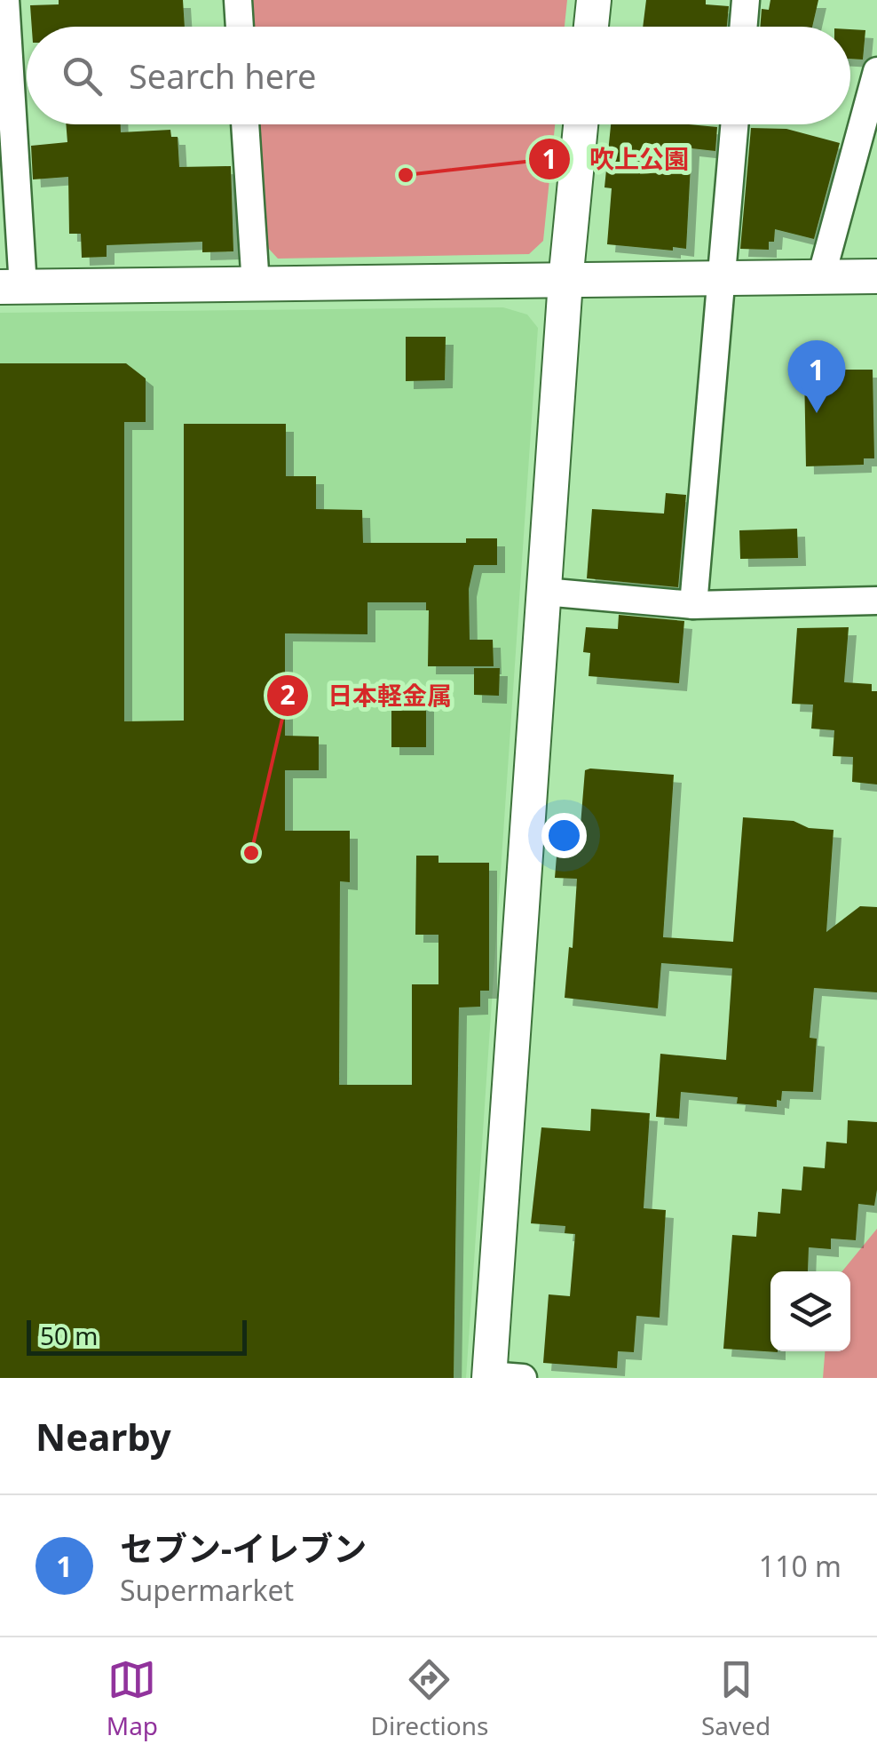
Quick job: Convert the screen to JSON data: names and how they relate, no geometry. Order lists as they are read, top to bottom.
{
  "places": ["吹上公園", "日本軽金属"],
  "scale_bar": "50 m",
  "page": {
    "search": "Search here",
    "pins": "1",
    "scale": "50 m",
    "heading": "Nearby",
    "list": [
      {
        "mark": "1",
        "name": "セブン-イレブン",
        "note": "Supermarket",
        "value": "110 m"
      }
    ],
    "nav": ["Map", "Directions", "Saved"]
  }
}
